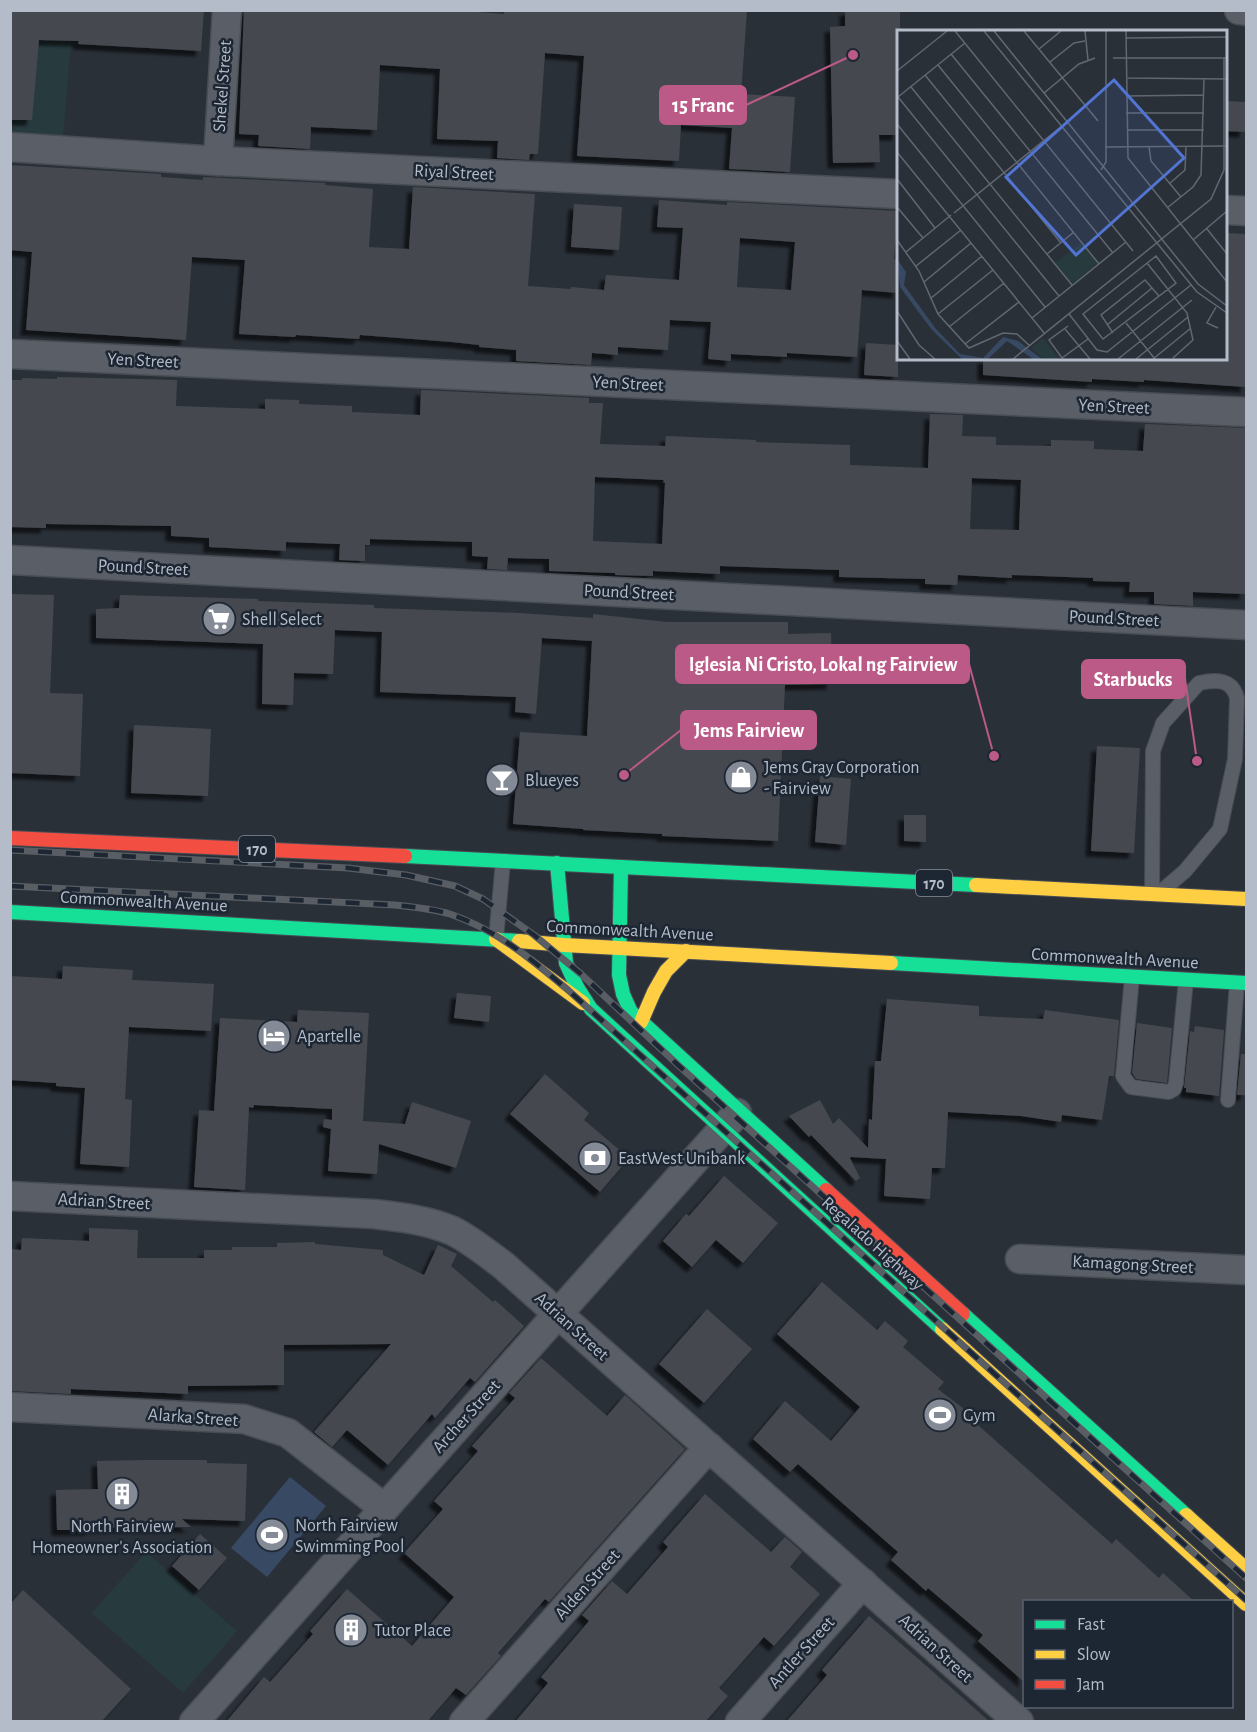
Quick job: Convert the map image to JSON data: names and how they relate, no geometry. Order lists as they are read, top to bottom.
{
  "streets": {
    "main road": ["170", "Commonwealth Avenue", "Regalado Highway"],
    "street": [
      "Shekel Street",
      "Riyal Street",
      "Yen Street",
      "Pound Street",
      "Adrian Street",
      "Kamagong Street",
      "Archer Street",
      "Alarka Street",
      "Alden Street",
      "Antler Street"
    ]
  },
  "crossings": [
    ["Shekel Street", "Riyal Street"],
    ["170", "Regalado Highway"],
    ["Commonwealth Avenue", "Regalado Highway"],
    ["Adrian Street", "Archer Street"],
    ["Adrian Street", "Alden Street"],
    ["Adrian Street", "Antler Street"],
    ["Regalado Highway", "Archer Street"],
    ["Archer Street", "Alarka Street"]
  ],
  "places": {
    "other": [
      "15 Franc",
      "Iglesia Ni Cristo, Lokal ng Fairview",
      "Starbucks",
      "Jems Fairview"
    ],
    "supermarket": ["Shell Select"],
    "shop": ["Jems Gray Corporation - Fairview"],
    "bar": ["Blueyes"],
    "hotel": ["Apartelle"],
    "bank": ["EastWest Unibank"],
    "sports": ["Gym", "North Fairview Swimming Pool"],
    "building": ["North Fairview Homeowner's Association", "Tutor Place"]
  },
  "legend": ["Fast", "Slow", "Jam"]
}
